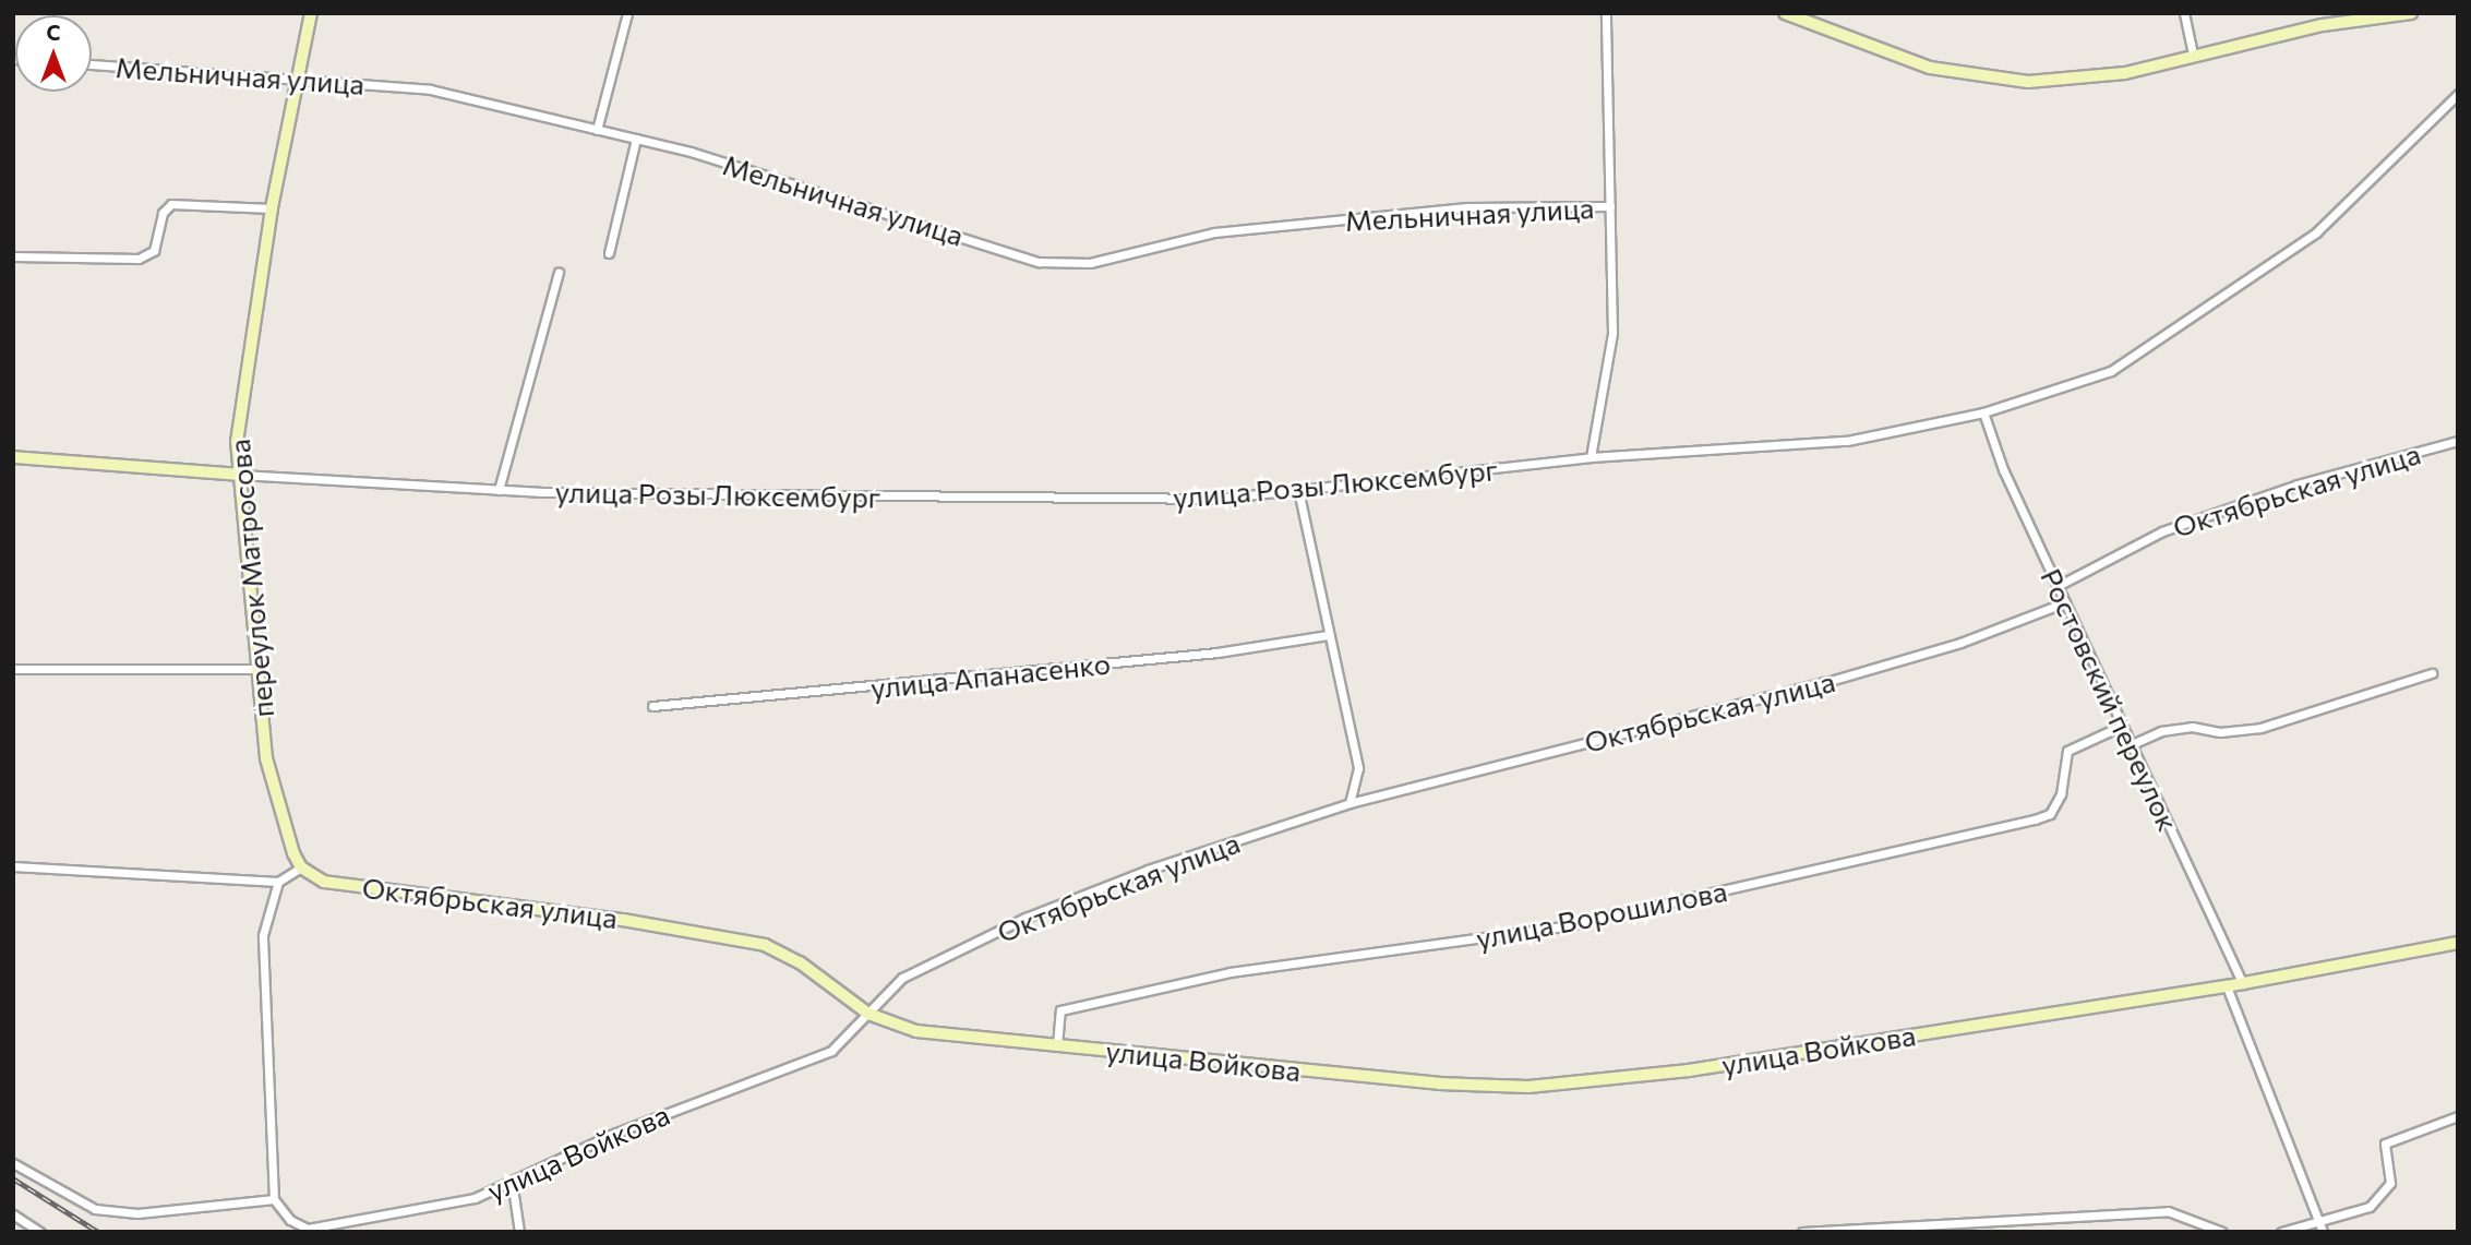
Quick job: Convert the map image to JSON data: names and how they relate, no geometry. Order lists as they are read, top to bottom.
{
  "streets": {
    "main road": [
      "улица Розы Люксембург",
      "Октябрьская улица",
      "переулок Матросова",
      "улица Войкова"
    ],
    "street": [
      "Мельничная улица",
      "улица Апанасенко",
      "Ростовский переулок",
      "улица Ворошилова"
    ]
  },
  "crossings": [
    ["Мельничная улица", "переулок Матросова"],
    ["улица Розы Люксембург", "переулок Матросова"],
    ["улица Розы Люксембург", "Ростовский переулок"],
    ["Октябрьская улица", "переулок Матросова"],
    ["Октябрьская улица", "Ростовский переулок"],
    ["Октябрьская улица", "улица Войкова"],
    ["Ростовский переулок", "улица Ворошилова"],
    ["Ростовский переулок", "улица Войкова"],
    ["улица Ворошилова", "улица Войкова"]
  ],
  "north": "top"
}
